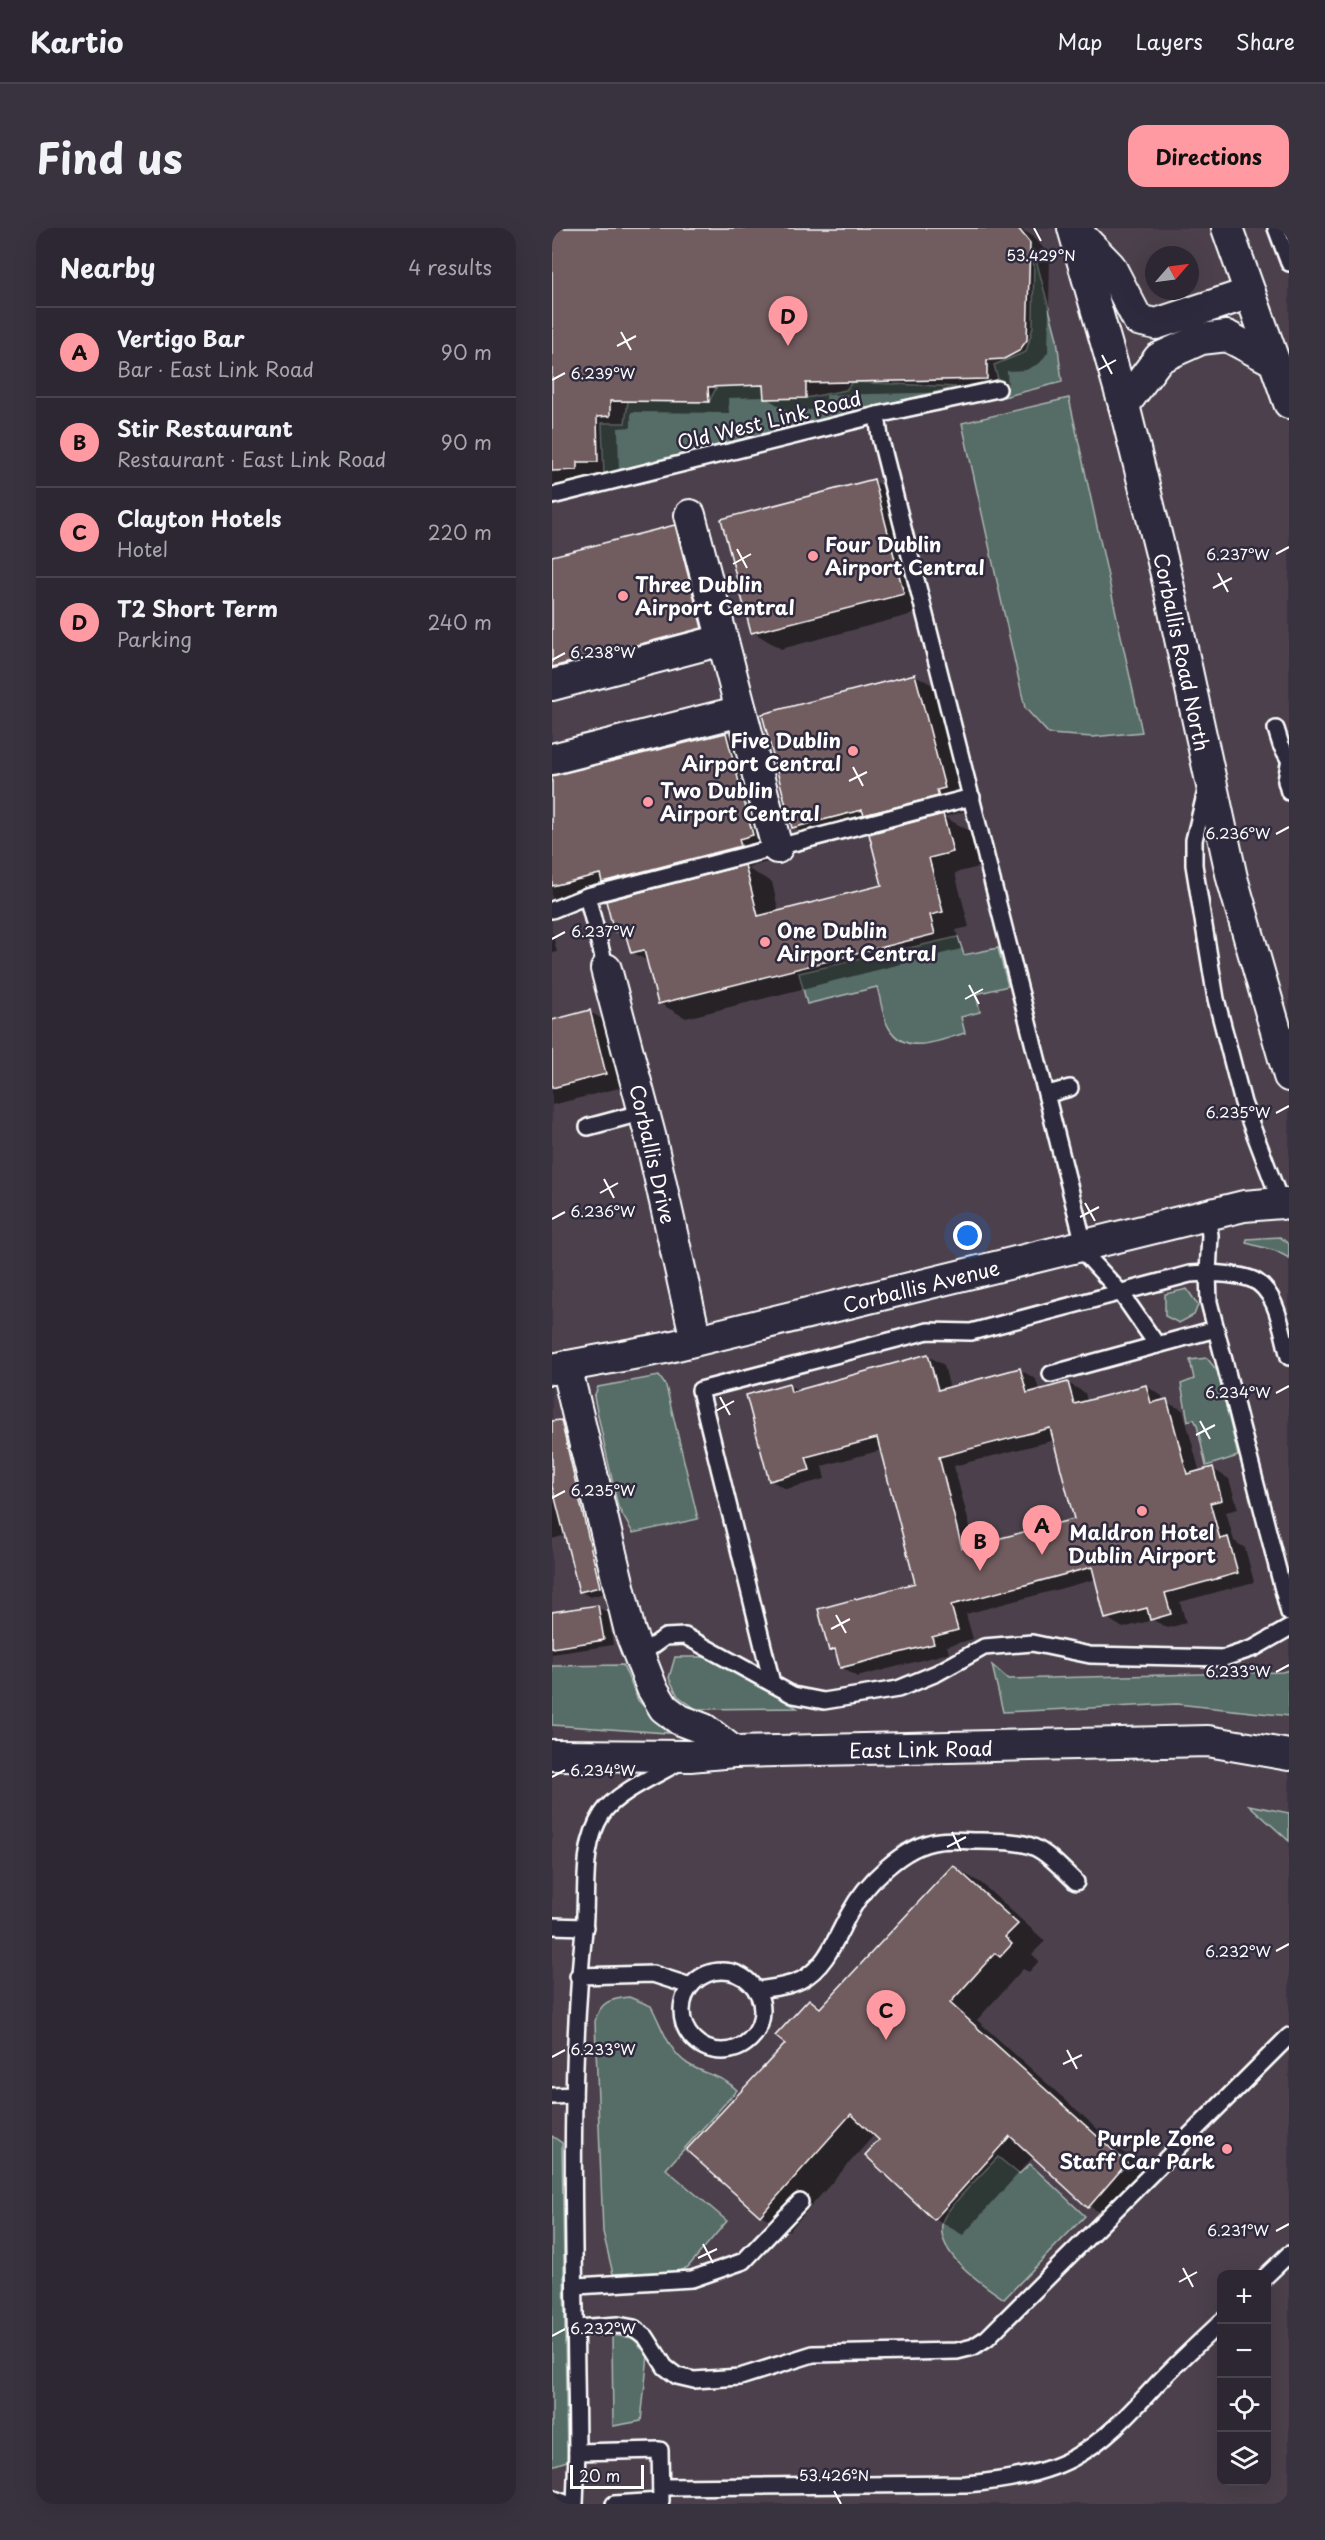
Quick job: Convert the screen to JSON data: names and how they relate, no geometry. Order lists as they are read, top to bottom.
{
  "streets": {
    "street": [
      "Corballis Road North",
      "Corballis Drive",
      "Corballis Avenue",
      "East Link Road"
    ],
    "lane": ["Old West Link Road"]
  },
  "crossings": [
    ["Corballis Drive", "Corballis Avenue"]
  ],
  "places": [
    "Four Dublin Airport Central",
    "Three Dublin Airport Central",
    "Five Dublin Airport Central",
    "Two Dublin Airport Central",
    "One Dublin Airport Central",
    "Maldron Hotel Dublin Airport",
    "Purple Zone Staff Car Park"
  ],
  "scale_bar": "20 m",
  "north": "top right",
  "page": {
    "header": "Kartio",
    "nav": ["Map", "Layers", "Share"],
    "title": "Find us",
    "buttons": "Directions",
    "heading": ["Nearby", "4 results"],
    "pins": [
      "D",
      "A",
      "B",
      "C"
    ],
    "list": [
      {
        "mark": "A",
        "name": "Vertigo Bar",
        "note": "Bar · East Link Road",
        "value": "90 m"
      },
      {
        "mark": "B",
        "name": "Stir Restaurant",
        "note": "Restaurant · East Link Road",
        "value": "90 m"
      },
      {
        "mark": "C",
        "name": "Clayton Hotels",
        "note": "Hotel",
        "value": "220 m"
      },
      {
        "mark": "D",
        "name": "T2 Short Term",
        "note": "Parking",
        "value": "240 m"
      }
    ],
    "map_buttons": ["+", "−"],
    "scale": "20 m"
  },
  "coordinates": [
    "53.429°N",
    "6.239°W",
    "6.237°W",
    "6.238°W",
    "6.236°W",
    "6.235°W",
    "6.234°W",
    "6.233°W",
    "6.232°W",
    "6.231°W",
    "53.426°N"
  ]
}
